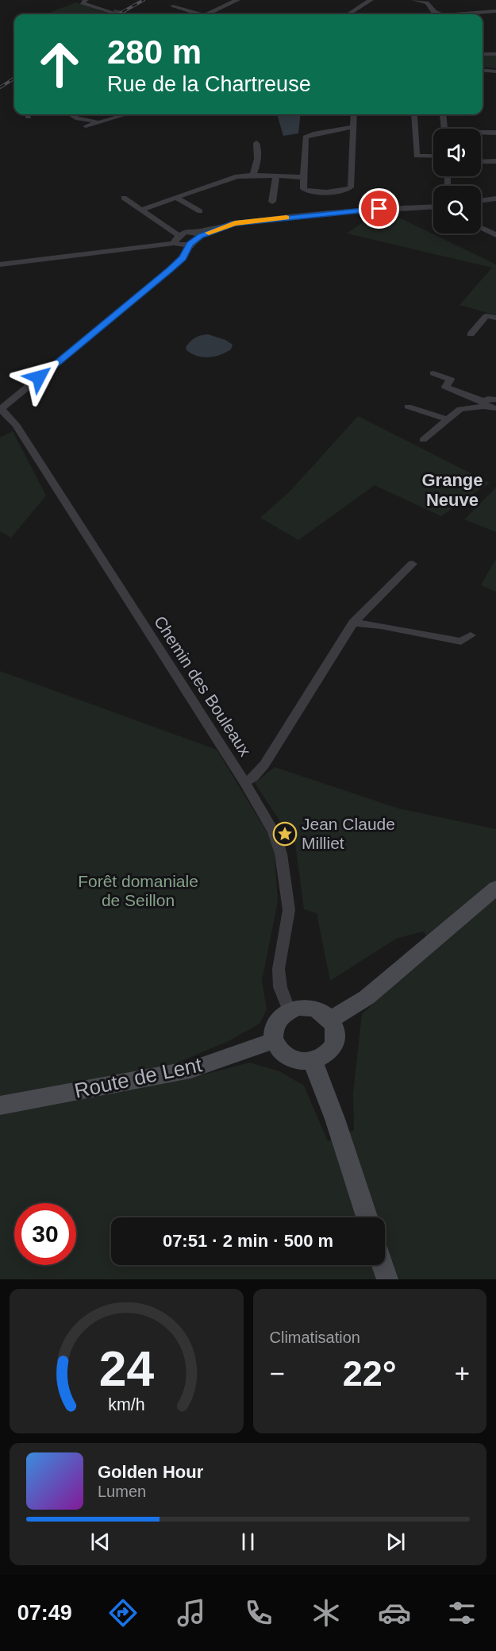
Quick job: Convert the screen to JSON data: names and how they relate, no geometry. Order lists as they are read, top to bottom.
{
  "streets": {
    "street": ["Chemin des Bouleaux", "Route de Lent"]
  },
  "crossings": [
    ["Chemin des Bouleaux", "Route de Lent"]
  ],
  "districts": ["Grange Neuve"],
  "parks": ["Forêt domaniale de Seillon"],
  "places": {
    "place": ["Jean Claude Milliet"]
  },
  "page": {
    "turn": ["280 m", "Rue de la Chartreuse"],
    "limit": "30",
    "trip": "07:51 · 2 min · 500 m",
    "tile": "Climatisation",
    "heat": ["−", "22°", "+"],
    "song": ["Golden Hour", "Lumen"],
    "tabs": "07:49",
    "gauge": ["24", "km/h"]
  }
}
